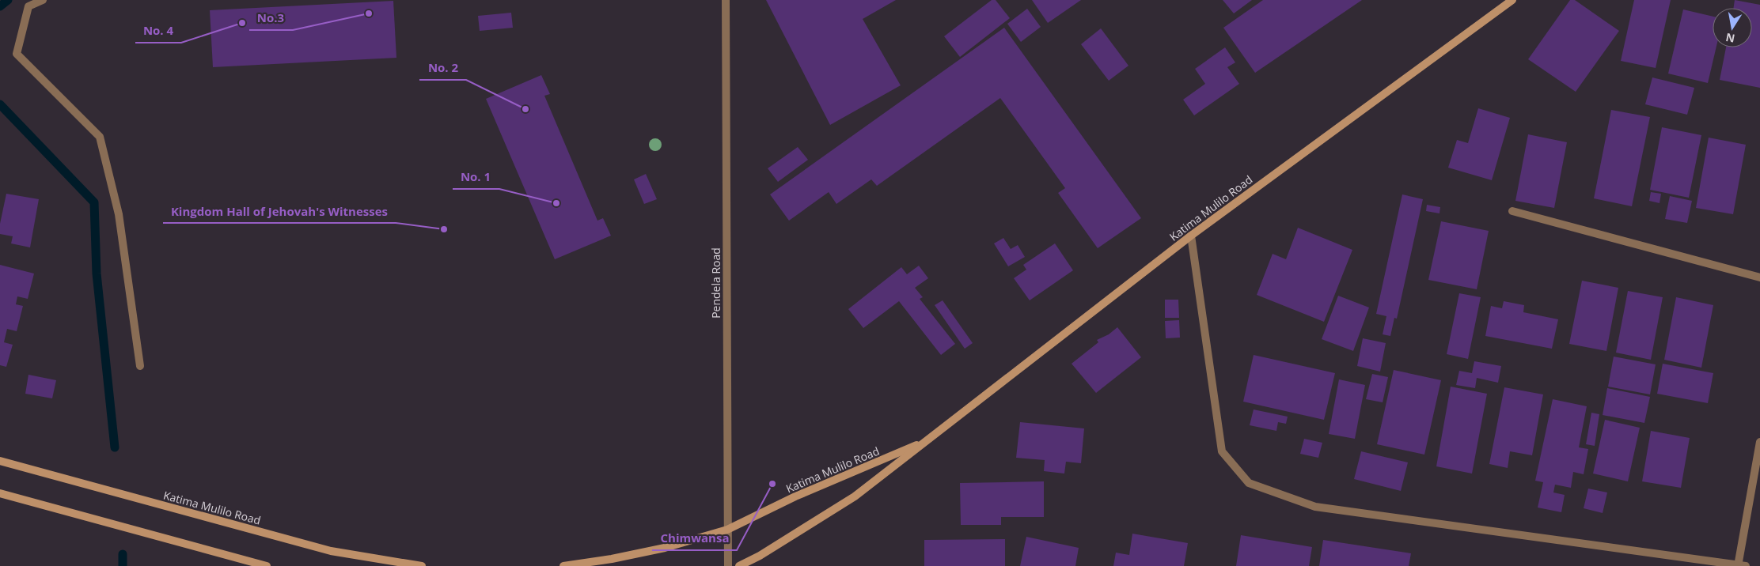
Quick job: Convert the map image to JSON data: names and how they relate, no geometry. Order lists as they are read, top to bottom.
{
  "streets": {
    "main road": ["Katima Mulilo Road"],
    "street": ["Pendela Road"]
  },
  "crossings": [
    ["Katima Mulilo Road", "Pendela Road"]
  ],
  "places": [
    "No.3",
    "No. 4",
    "No. 2",
    "No. 1",
    "Kingdom Hall of Jehovah's Witnesses",
    "Chimwansa"
  ],
  "north": "bottom"
}
